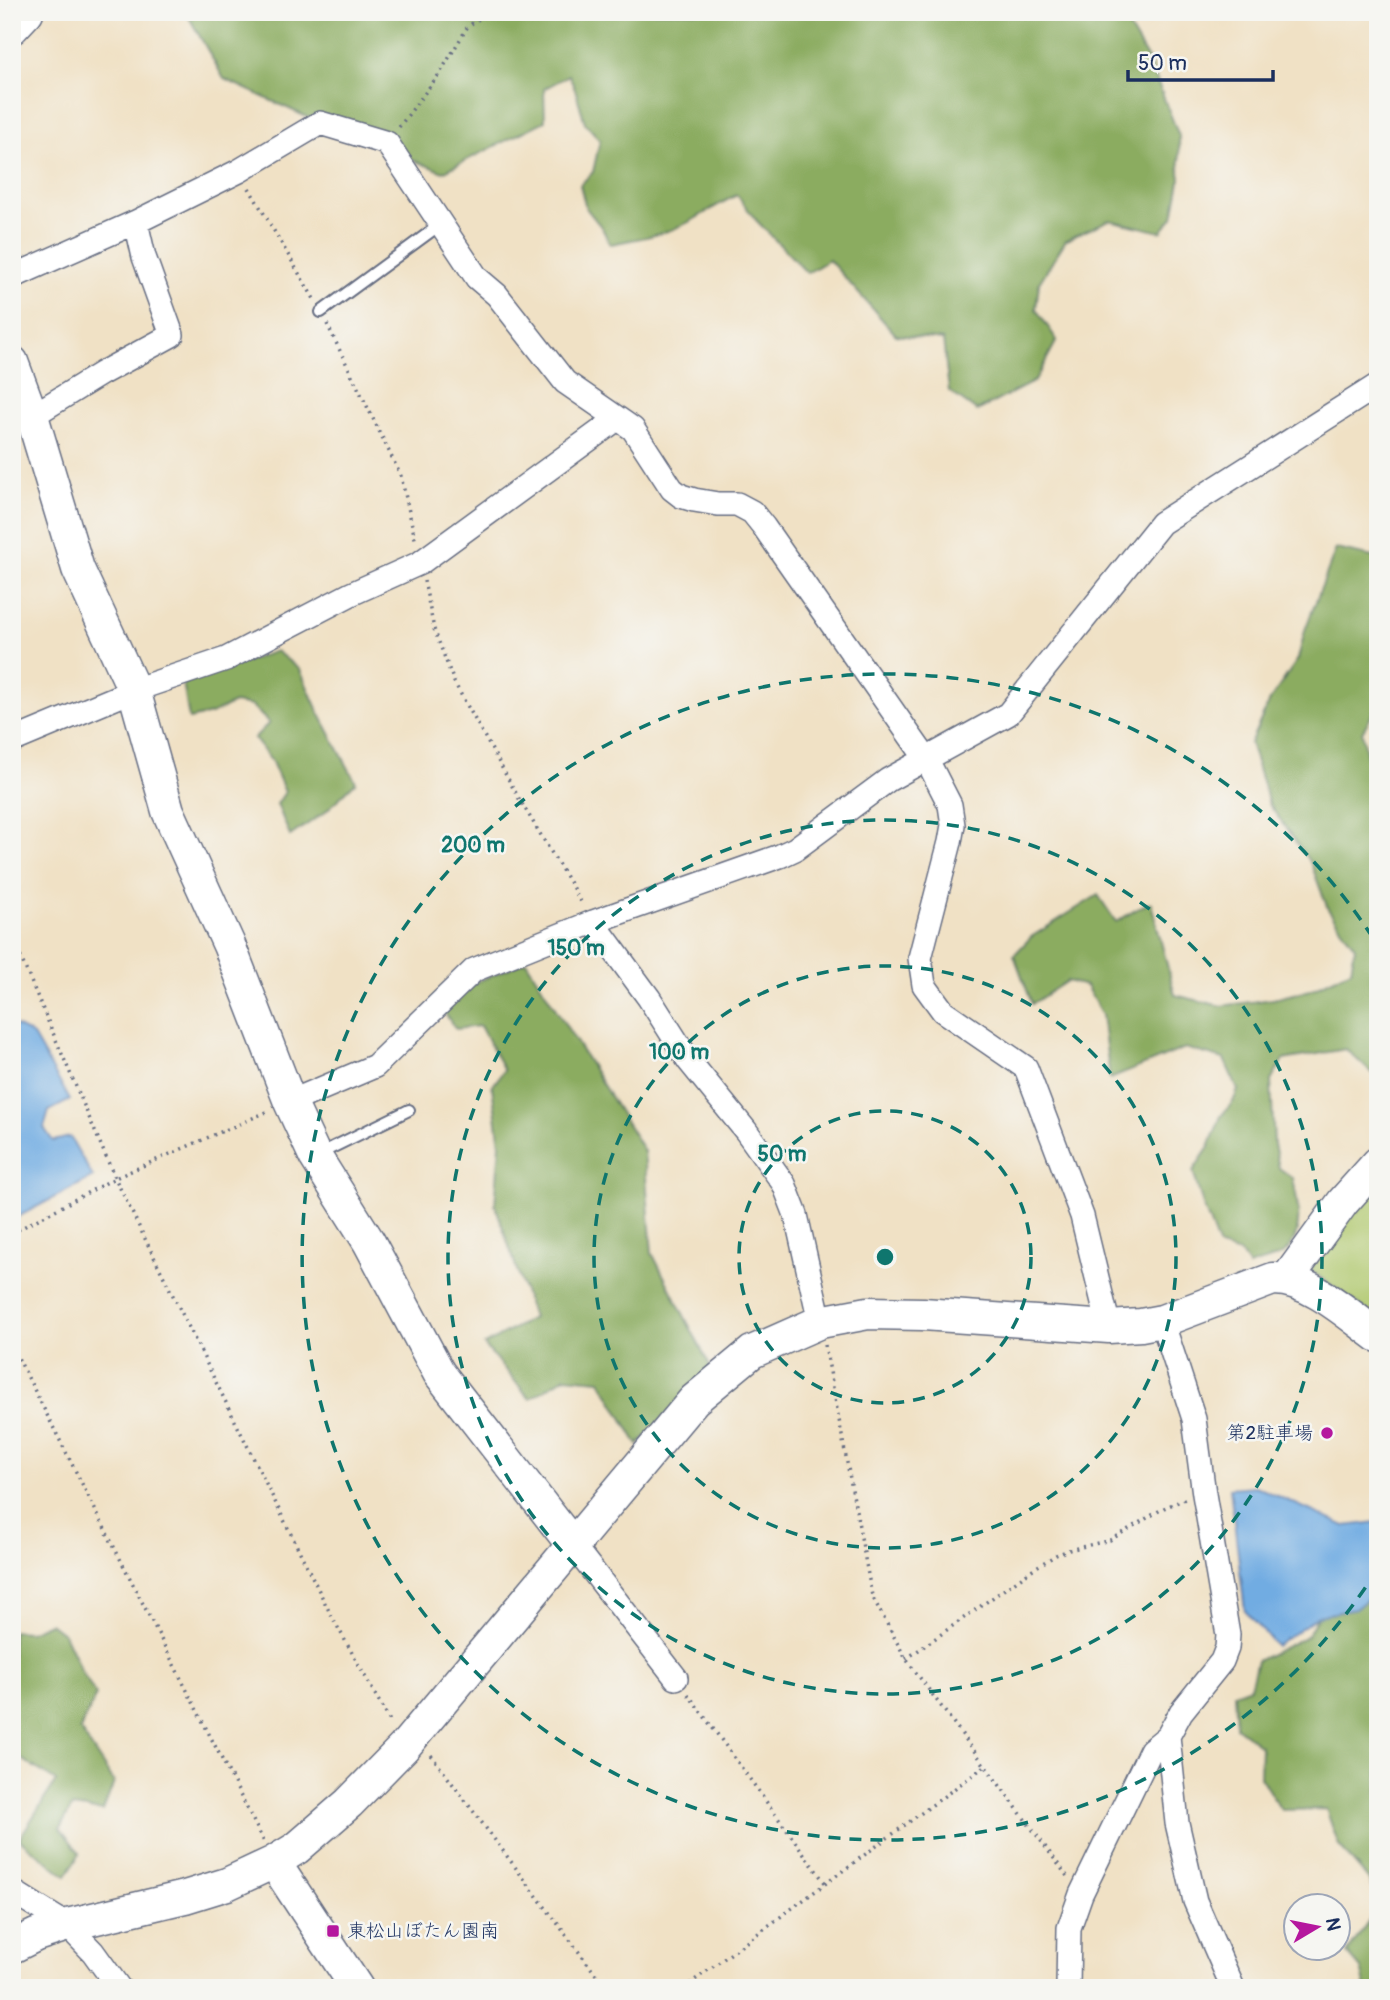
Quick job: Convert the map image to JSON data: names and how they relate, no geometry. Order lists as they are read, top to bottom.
{
  "places": {
    "other": ["第2駐車場"],
    "transit": ["東松山ぼたん園南"]
  },
  "scale_bar": "50 m",
  "north": "right",
  "rings": [
    "200 m",
    "150 m",
    "100 m",
    "50 m"
  ]
}
